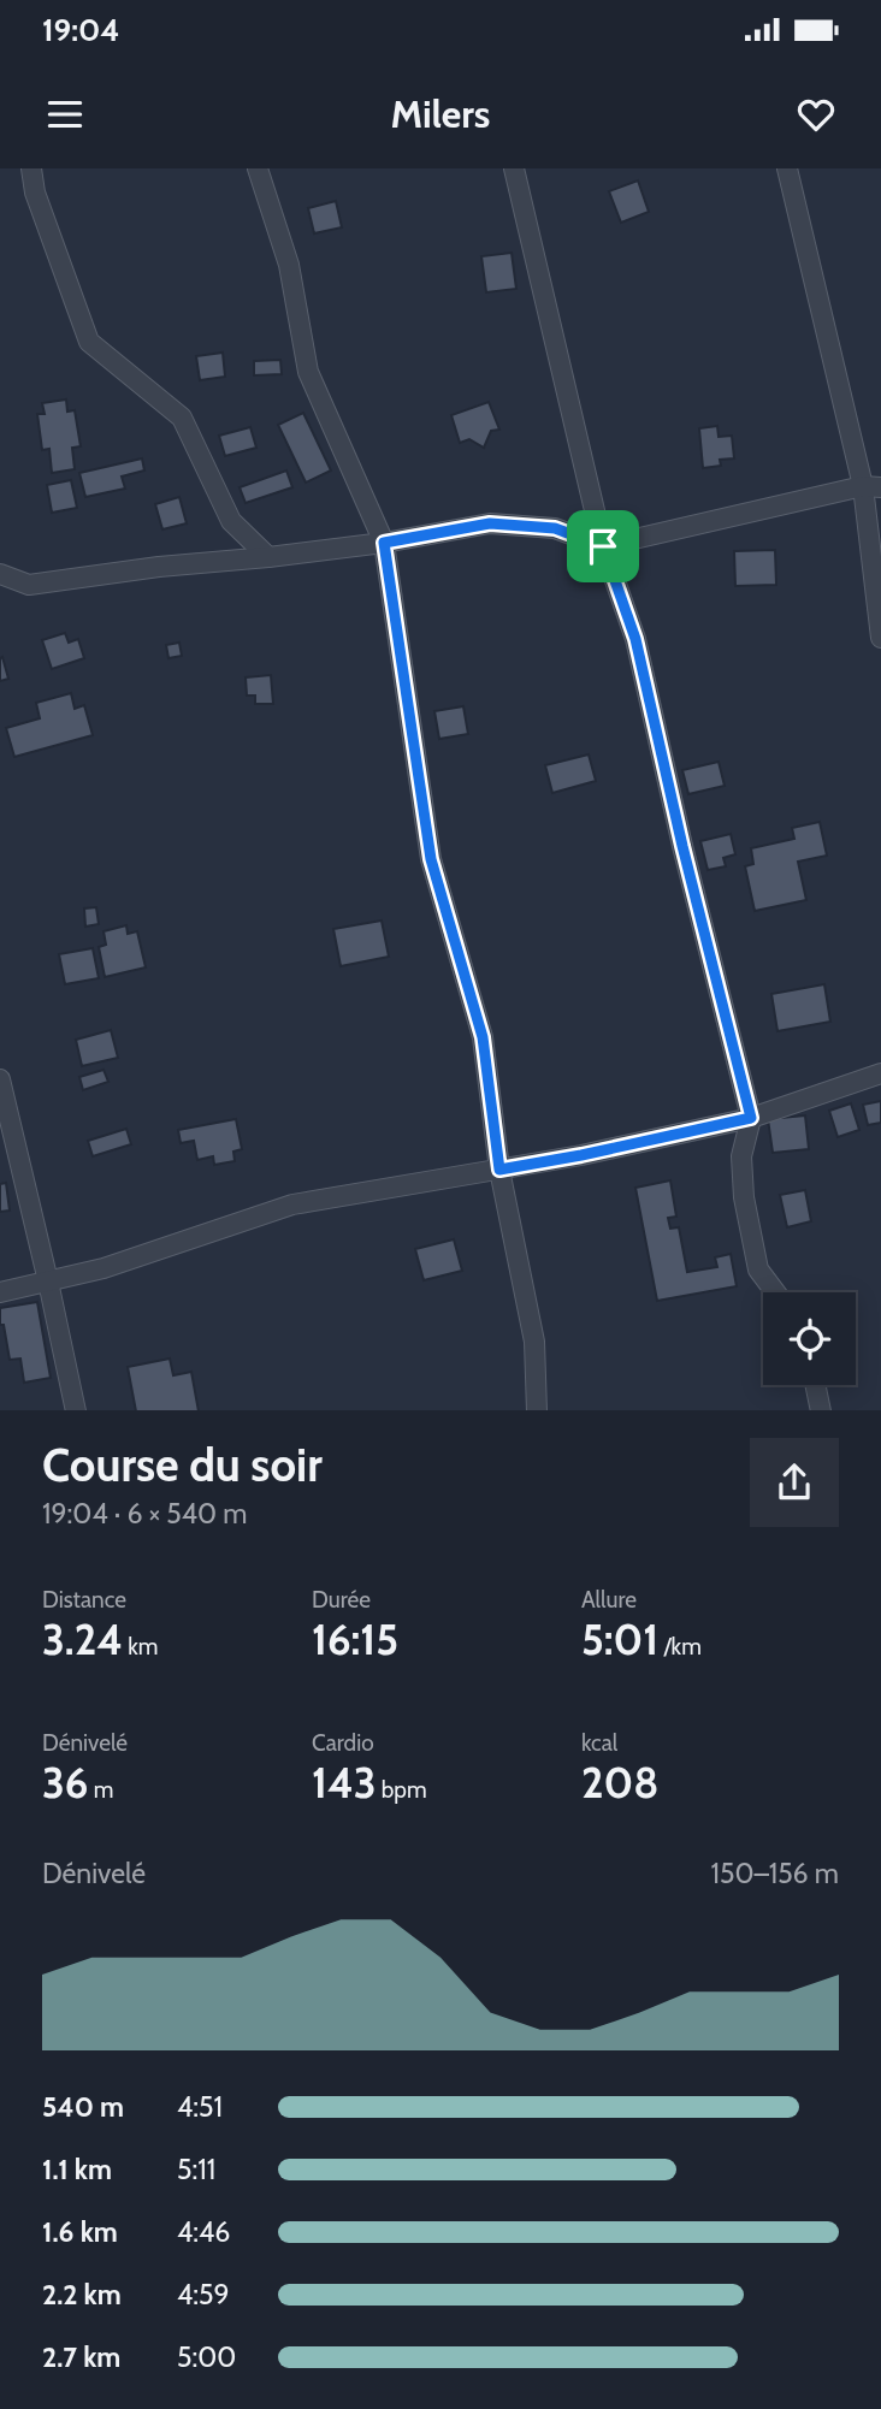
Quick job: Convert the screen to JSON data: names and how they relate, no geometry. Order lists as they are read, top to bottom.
{
  "page": {
    "status": "19:04",
    "header": "Milers",
    "heading": ["Course du soir", "19:04 · 6 × 540 m"],
    "stats": [
      ["Distance", "3.24 km"],
      ["Durée", "16:15"],
      ["Allure", "5:01 /km"],
      ["Dénivelé", "36 m"],
      ["Cardio", "143 bpm"],
      ["kcal", "208"]
    ],
    "chart": ["Dénivelé", "150–156 m"],
    "list": [
      {
        "name": "540 m",
        "note": "4:51"
      },
      {
        "name": "1.1 km",
        "note": "5:11"
      },
      {
        "name": "1.6 km",
        "note": "4:46"
      },
      {
        "name": "2.2 km",
        "note": "4:59"
      },
      {
        "name": "2.7 km",
        "note": "5:00"
      }
    ]
  }
}
